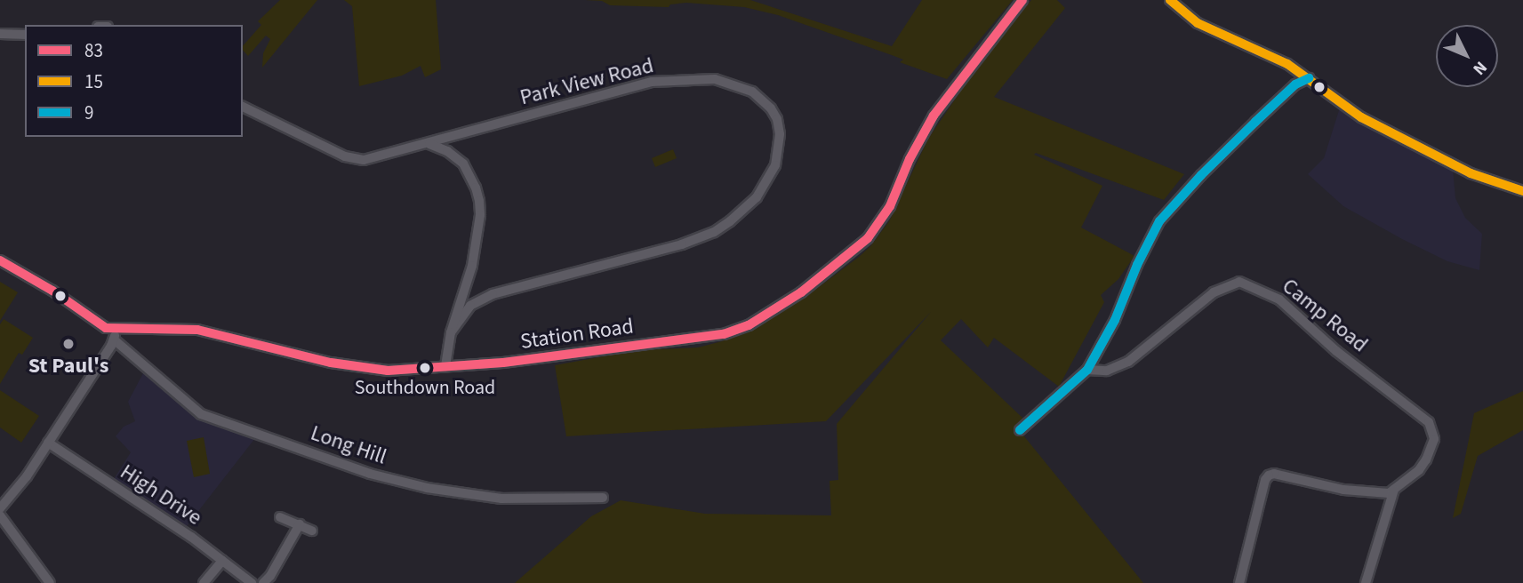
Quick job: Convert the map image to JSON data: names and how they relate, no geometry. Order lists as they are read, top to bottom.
{
  "streets": {
    "street": [
      "Park View Road",
      "Camp Road",
      "Station Road",
      "Long Hill",
      "High Drive"
    ]
  },
  "crossings": [
    ["Station Road", "Long Hill"]
  ],
  "places": ["St Paul's", "Southdown Road"],
  "lines": ["transit line 83", "transit line 15", "transit line 9"],
  "legend": ["83", "15", "9"],
  "north": "bottom right"
}
